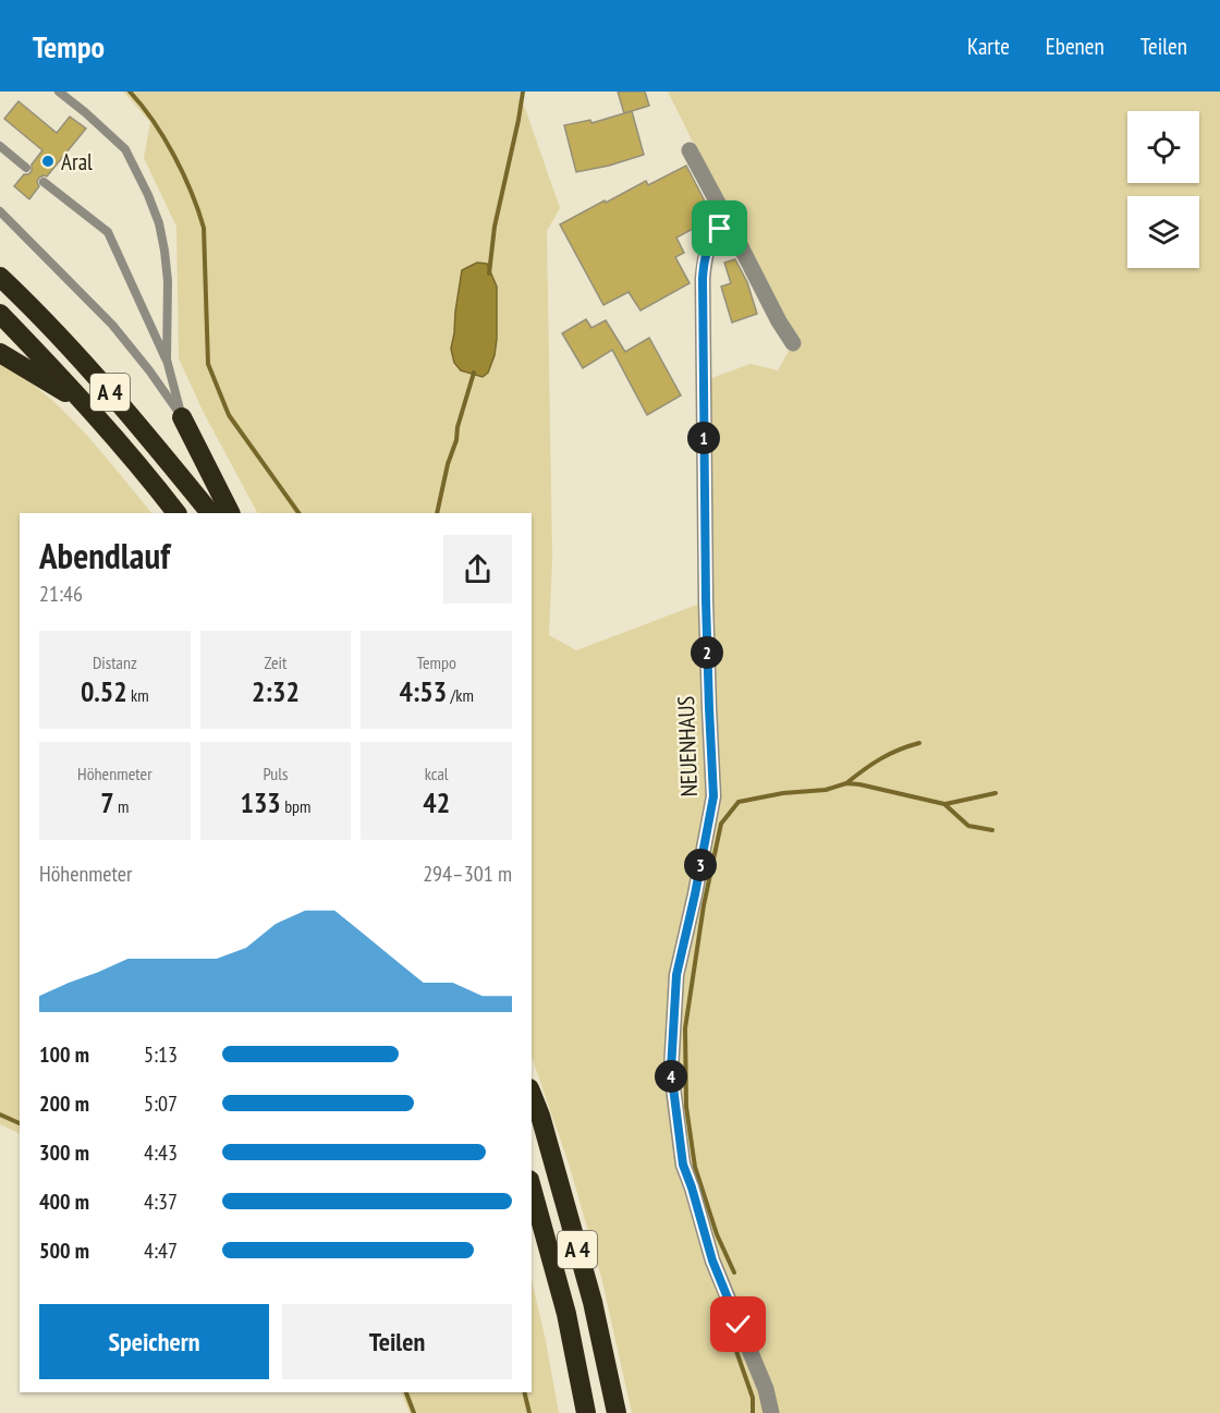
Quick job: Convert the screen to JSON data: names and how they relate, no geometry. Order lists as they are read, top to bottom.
{
  "streets": {
    "highway": ["A 4"],
    "street": ["NEUENHAUS"]
  },
  "places": ["Aral"],
  "page": {
    "header": "Tempo",
    "nav": ["Karte", "Ebenen", "Teilen"],
    "pins": [
      "1",
      "2",
      "3",
      "4"
    ],
    "heading": ["Abendlauf", "21:46"],
    "stats": [
      ["Distanz", "0.52 km"],
      ["Zeit", "2:32"],
      ["Tempo", "4:53 /km"],
      ["Höhenmeter", "7 m"],
      ["Puls", "133 bpm"],
      ["kcal", "42"]
    ],
    "chart": ["Höhenmeter", "294–301 m"],
    "list": [
      {
        "name": "100 m",
        "note": "5:13"
      },
      {
        "name": "200 m",
        "note": "5:07"
      },
      {
        "name": "300 m",
        "note": "4:43"
      },
      {
        "name": "400 m",
        "note": "4:37"
      },
      {
        "name": "500 m",
        "note": "4:47"
      }
    ],
    "buttons": ["Speichern", "Teilen"]
  }
}
